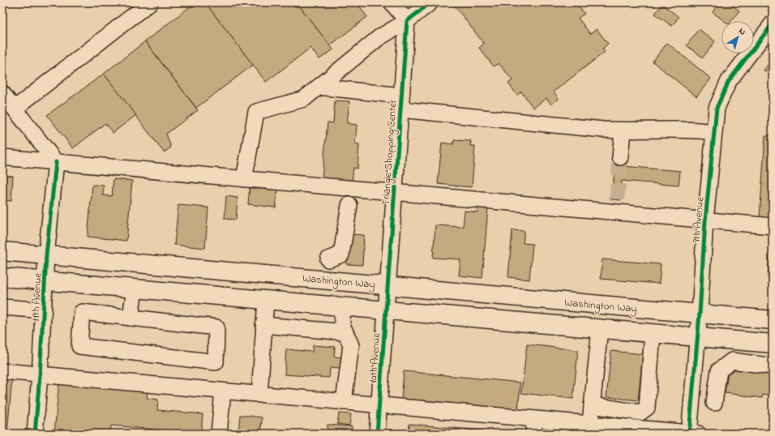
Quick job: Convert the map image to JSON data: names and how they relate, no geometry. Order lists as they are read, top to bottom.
{
  "streets": {
    "main road": ["Washington Way"],
    "street": [
      "Triangle Shopping Center",
      "9th Avenue",
      "11th Avenue",
      "10th Avenue"
    ]
  },
  "crossings": [
    ["Triangle Shopping Center", "Washington Way"],
    ["Triangle Shopping Center", "10th Avenue"],
    ["9th Avenue", "Washington Way"],
    ["Washington Way", "11th Avenue"],
    ["Washington Way", "10th Avenue"]
  ],
  "north": "top right"
}
